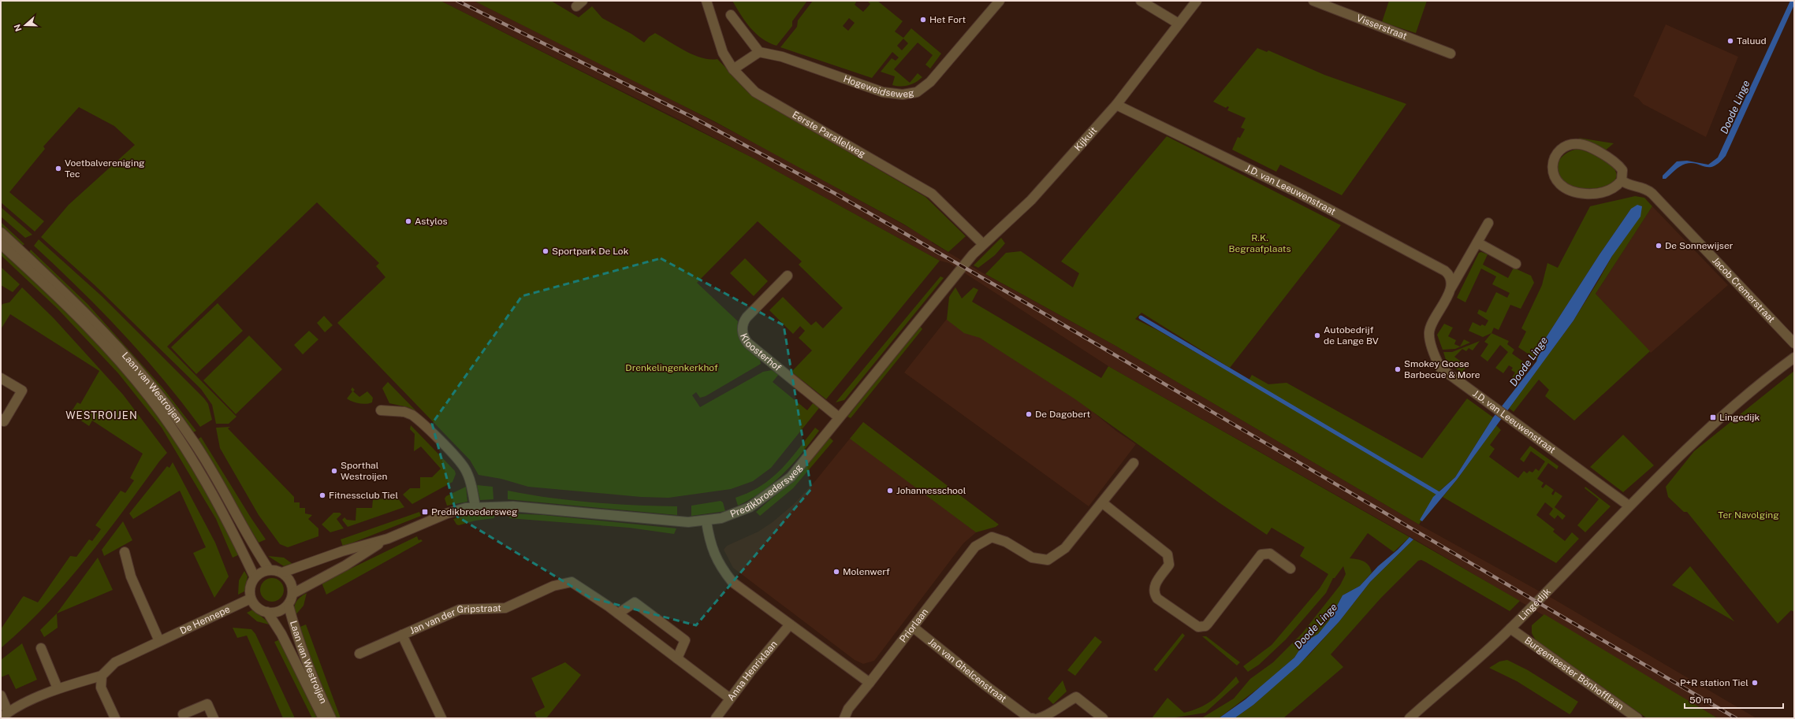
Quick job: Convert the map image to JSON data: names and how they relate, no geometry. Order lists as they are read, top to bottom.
{
  "streets": {
    "street": [
      "Visserstraat",
      "Hogeweidseweg",
      "Eerste Parallelweg",
      "Kijkuit",
      "J.D. van Leeuwenstraat",
      "Jacob Cremerstraat",
      "Kloosterhof",
      "Laan van Westroijen",
      "Predikbroedersweg",
      "Lingedijk",
      "De Hennepe",
      "Jan van der Gripstraat",
      "Priorlaan",
      "Jan van Ghelcenstraat",
      "Anna Henrixlaan",
      "Burgemeester Bönhofflaan"
    ]
  },
  "crossings": [
    ["Eerste Parallelweg", "Kijkuit"],
    ["Kijkuit", "J.D. van Leeuwenstraat"],
    ["Kijkuit", "Predikbroedersweg"],
    ["J.D. van Leeuwenstraat", "Lingedijk"],
    ["Kloosterhof", "Predikbroedersweg"],
    ["Laan van Westroijen", "Predikbroedersweg"],
    ["Laan van Westroijen", "De Hennepe"],
    ["Predikbroedersweg", "De Hennepe"],
    ["Lingedijk", "Burgemeester Bönhofflaan"],
    ["Jan van der Gripstraat", "Anna Henrixlaan"],
    ["Priorlaan", "Jan van Ghelcenstraat"]
  ],
  "districts": ["WESTROIJEN"],
  "water": ["Doode Linge"],
  "parks": ["R.K. Begraafplaats", "Drenkelingenkerkhof", "Ter Navolging"],
  "places": {
    "other": [
      "Het Fort",
      "Taluud",
      "Voetbalvereniging Tec",
      "Astylos",
      "De Sonnewijser",
      "Sportpark De Lok",
      "Autobedrijf de Lange BV",
      "Smokey Goose Barbecue & More",
      "De Dagobert",
      "Sporthal Westroijen",
      "Johannesschool",
      "Fitnessclub Tiel",
      "Molenwerf",
      "P+R station Tiel"
    ],
    "transit": ["Lingedijk", "Predikbroedersweg"]
  },
  "scale_bar": "50 m",
  "north": "left"
}
